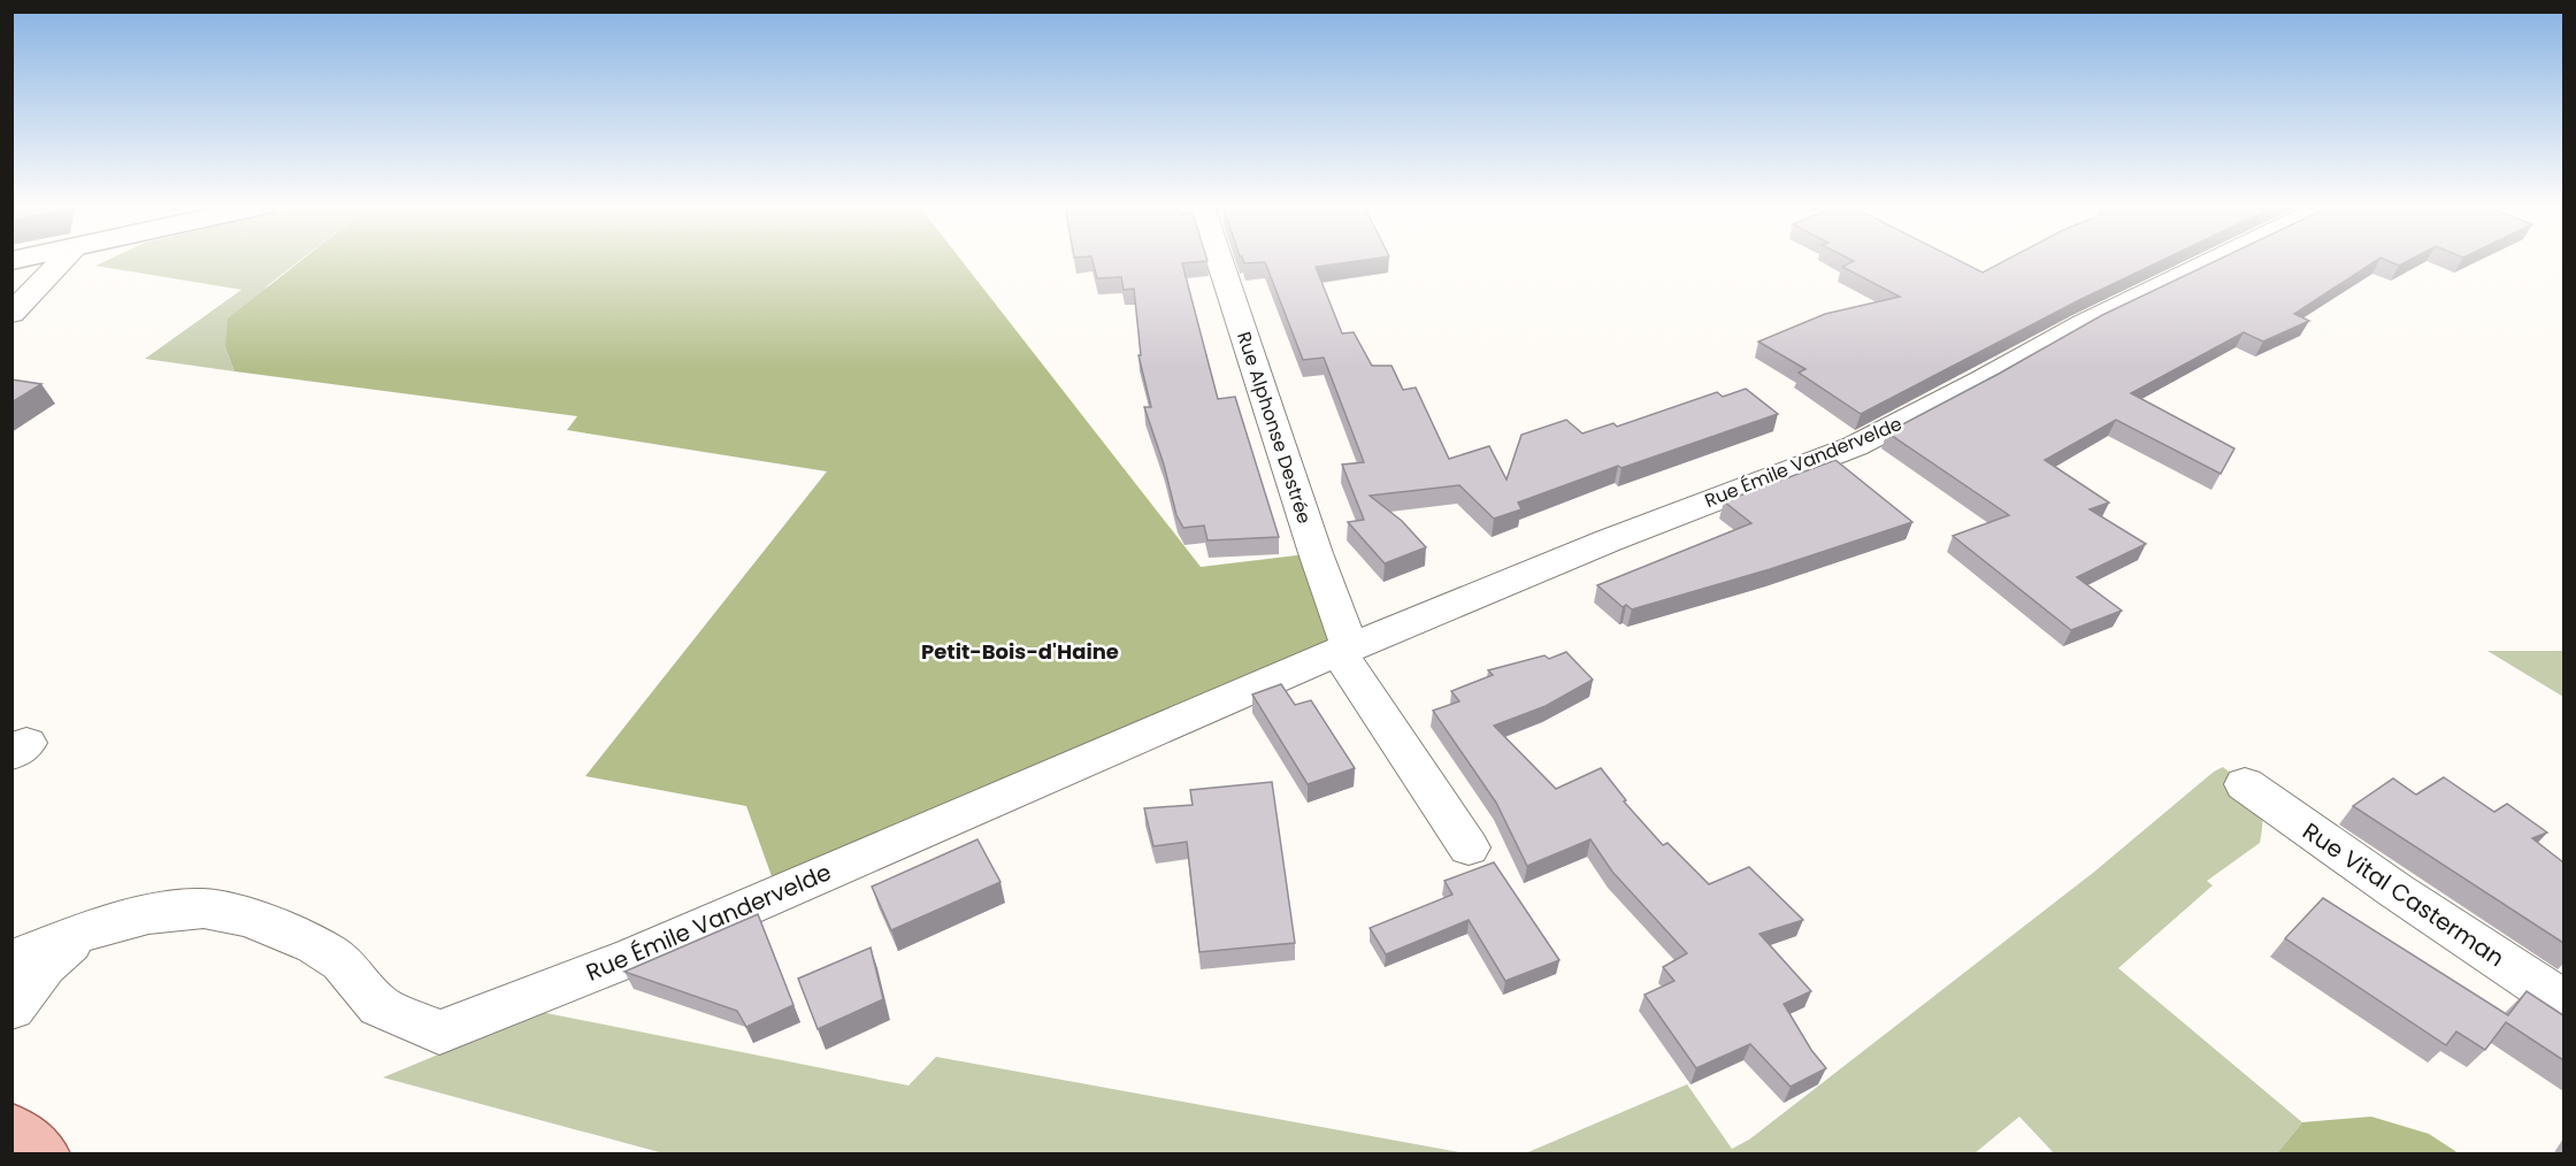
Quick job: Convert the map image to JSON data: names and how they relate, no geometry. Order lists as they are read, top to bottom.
{
  "streets": {
    "street": ["Rue Alphonse Destrée", "Rue Émile Vandervelde", "Rue Vital Casterman"]
  },
  "crossings": [
    ["Rue Alphonse Destrée", "Rue Émile Vandervelde"]
  ],
  "districts": ["Petit-Bois-d'Haine"]
}
